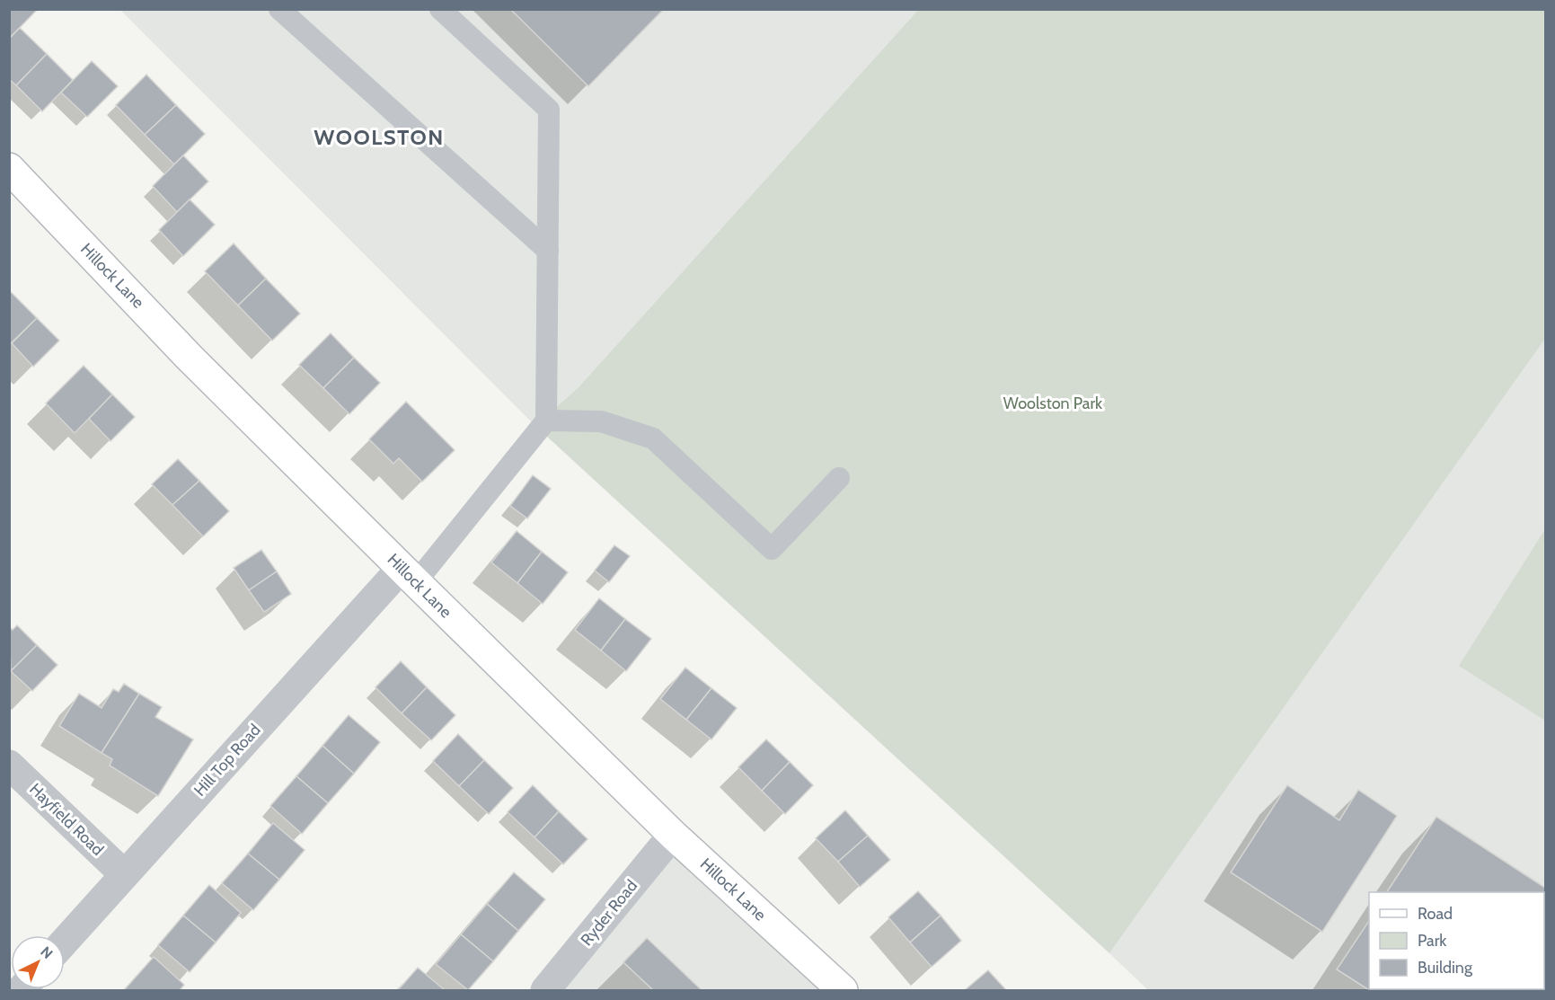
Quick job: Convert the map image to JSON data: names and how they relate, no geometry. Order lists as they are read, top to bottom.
{
  "streets": {
    "street": [
      "Hillock Lane",
      "Hill Top Road",
      "Hayfield Road",
      "Ryder Road"
    ]
  },
  "crossings": [
    ["Hillock Lane", "Hill Top Road"],
    ["Hillock Lane", "Ryder Road"],
    ["Hill Top Road", "Hayfield Road"]
  ],
  "districts": ["WOOLSTON"],
  "parks": ["Woolston Park"],
  "legend": ["Road", "Park", "Building"],
  "north": "top right"
}
